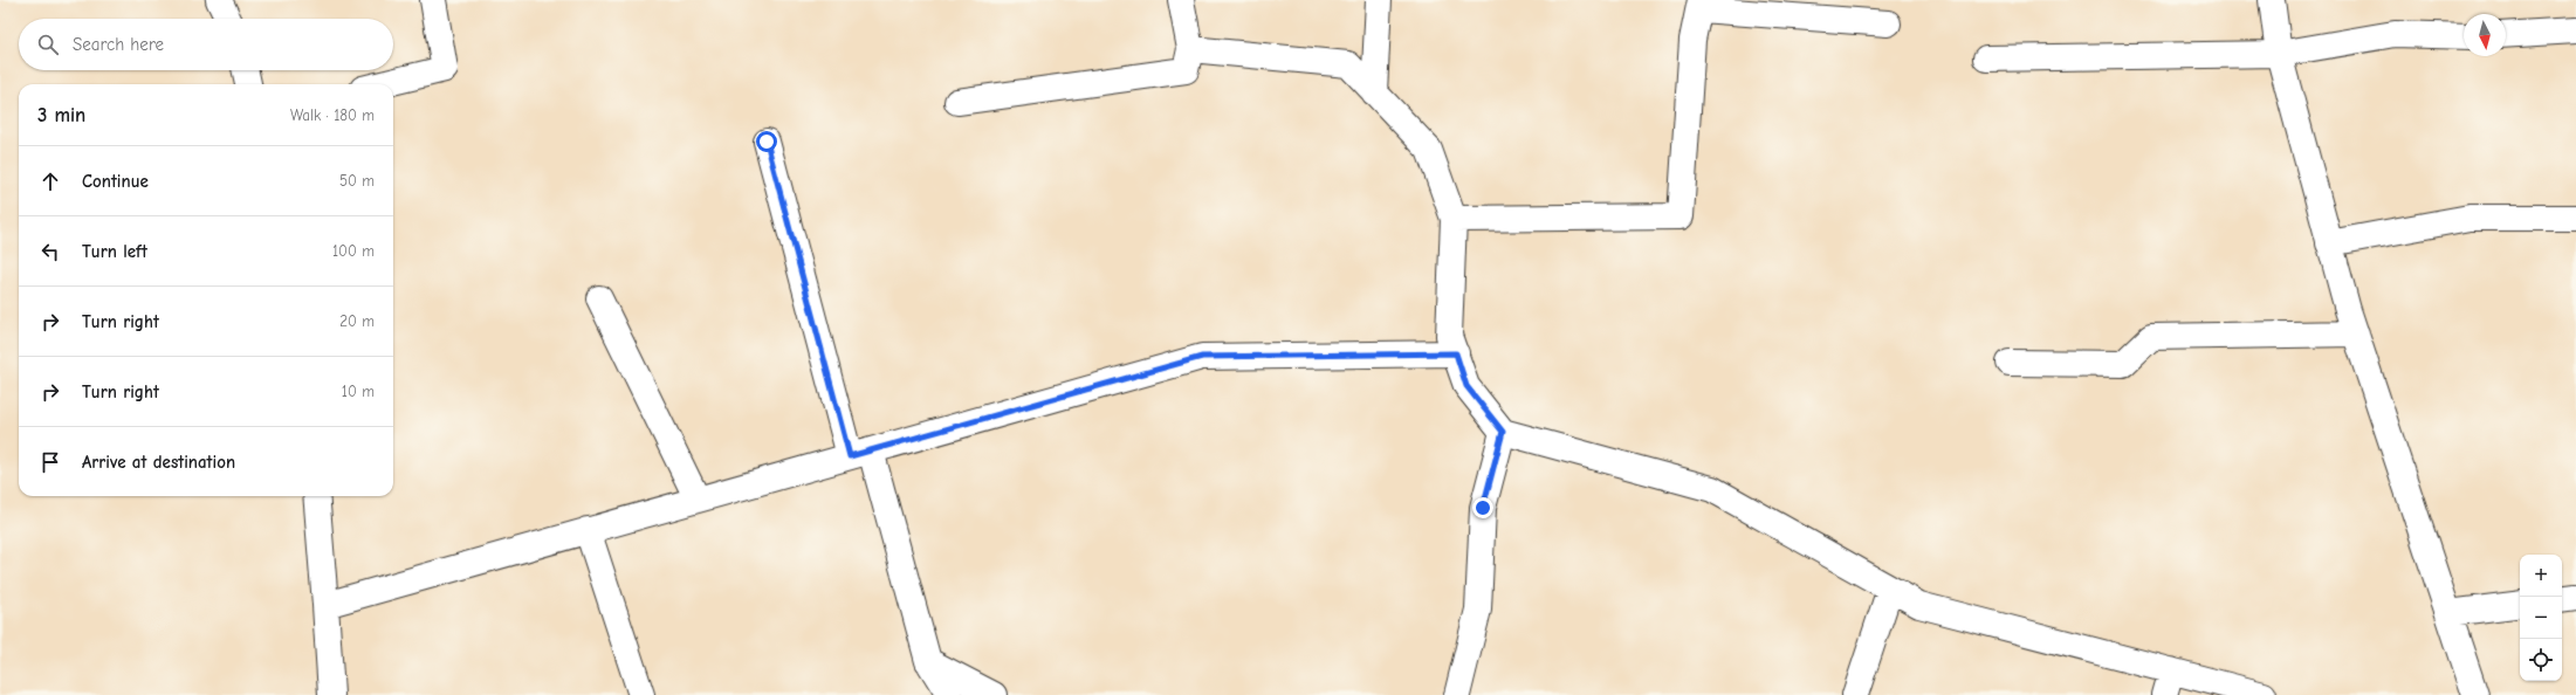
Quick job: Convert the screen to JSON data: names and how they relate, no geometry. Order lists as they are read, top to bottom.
{
  "north": "bottom",
  "page": {
    "search": "Search here",
    "heading": ["3 min", "Walk · 180 m"],
    "list": [
      ["Continue", "50 m"],
      ["Turn left", "100 m"],
      ["Turn right", "20 m"],
      ["Turn right", "10 m"],
      "Arrive at destination"
    ],
    "map_buttons": ["+", "−"]
  }
}
